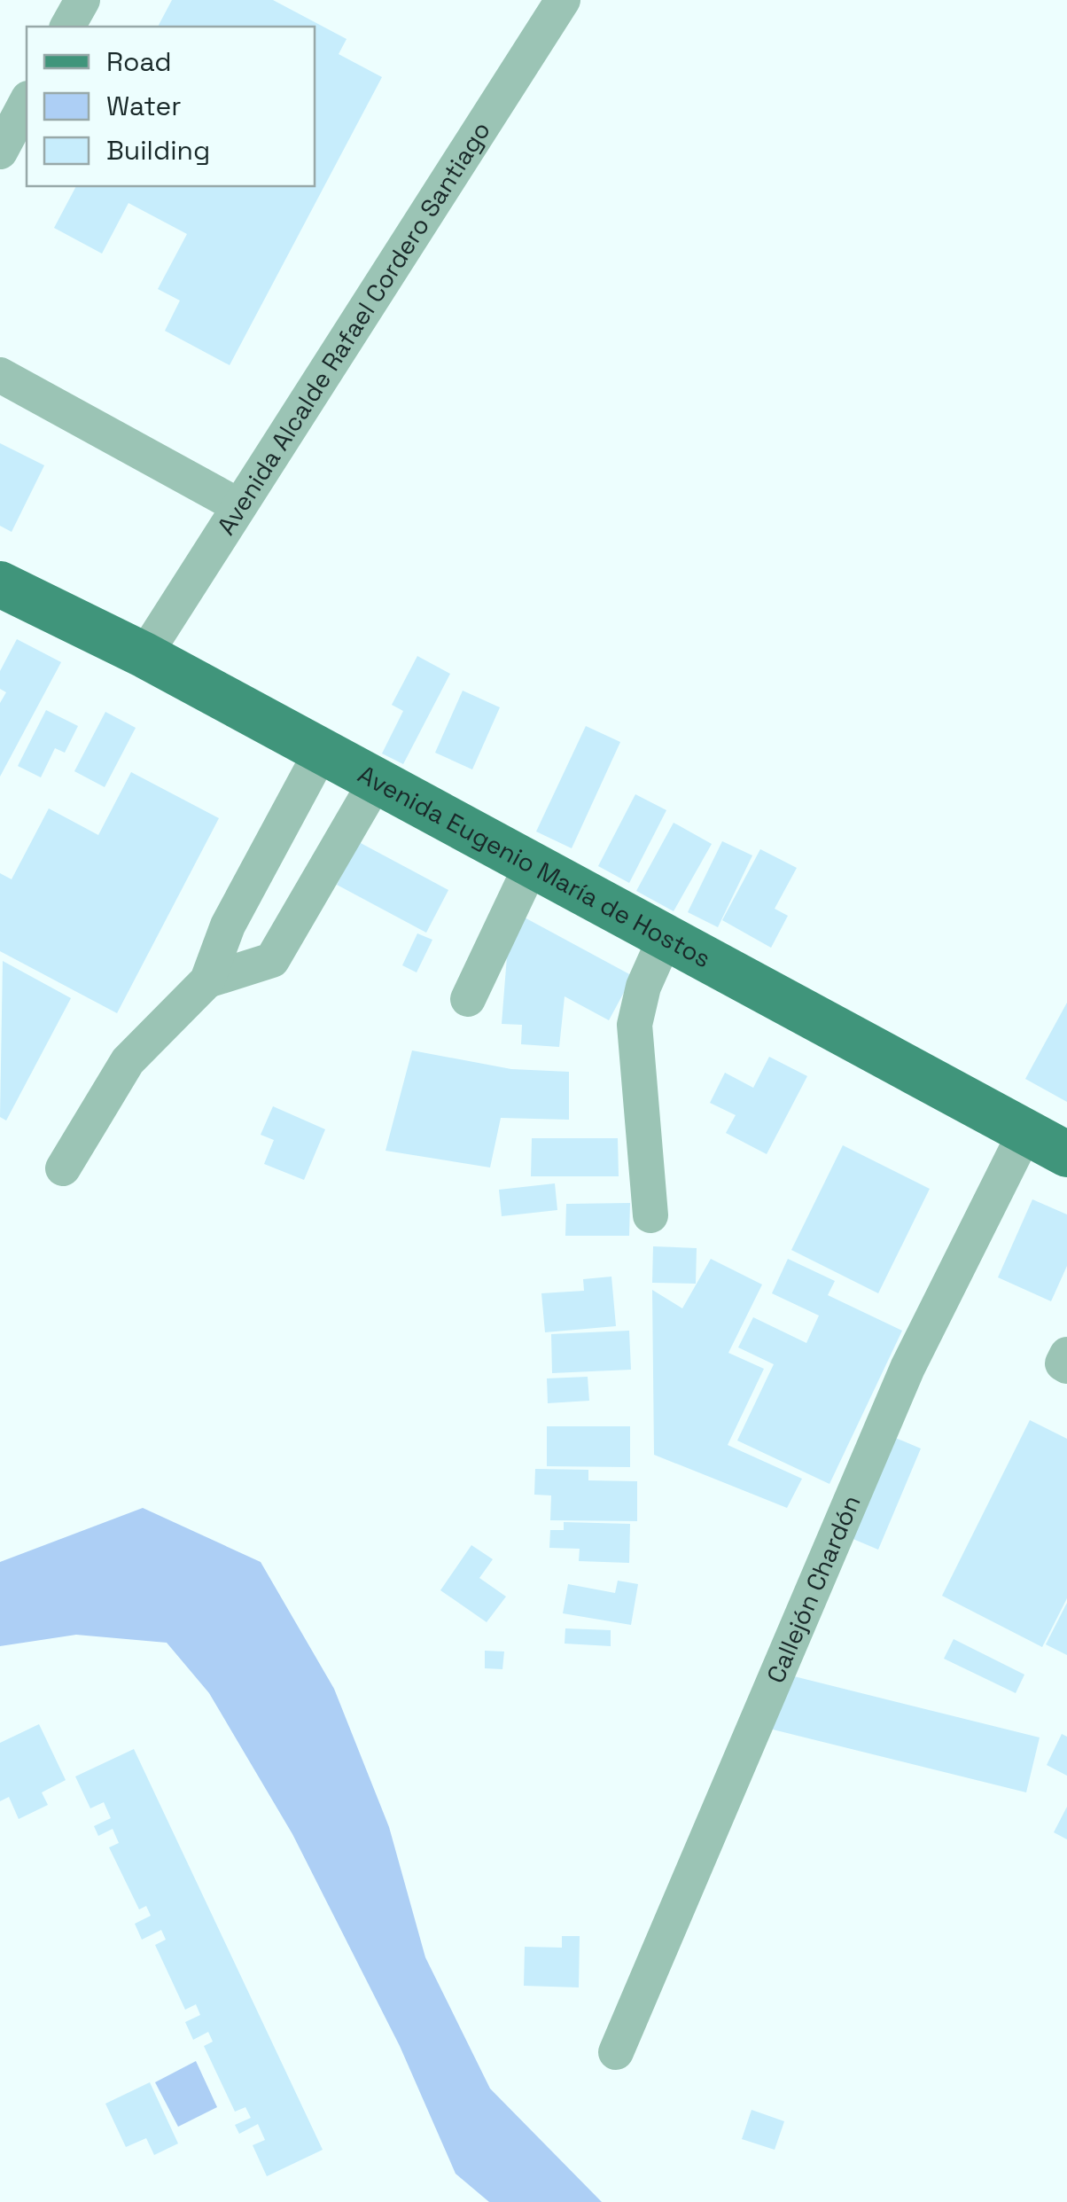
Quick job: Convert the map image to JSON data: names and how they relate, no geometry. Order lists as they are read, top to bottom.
{
  "streets": {
    "main road": ["Avenida Eugenio María de Hostos"],
    "street": ["Avenida Alcalde Rafael Cordero Santiago", "Callejón Chardón"]
  },
  "crossings": [
    ["Avenida Alcalde Rafael Cordero Santiago", "Avenida Eugenio María de Hostos"],
    ["Avenida Eugenio María de Hostos", "Callejón Chardón"]
  ],
  "legend": ["Road", "Water", "Building"]
}
